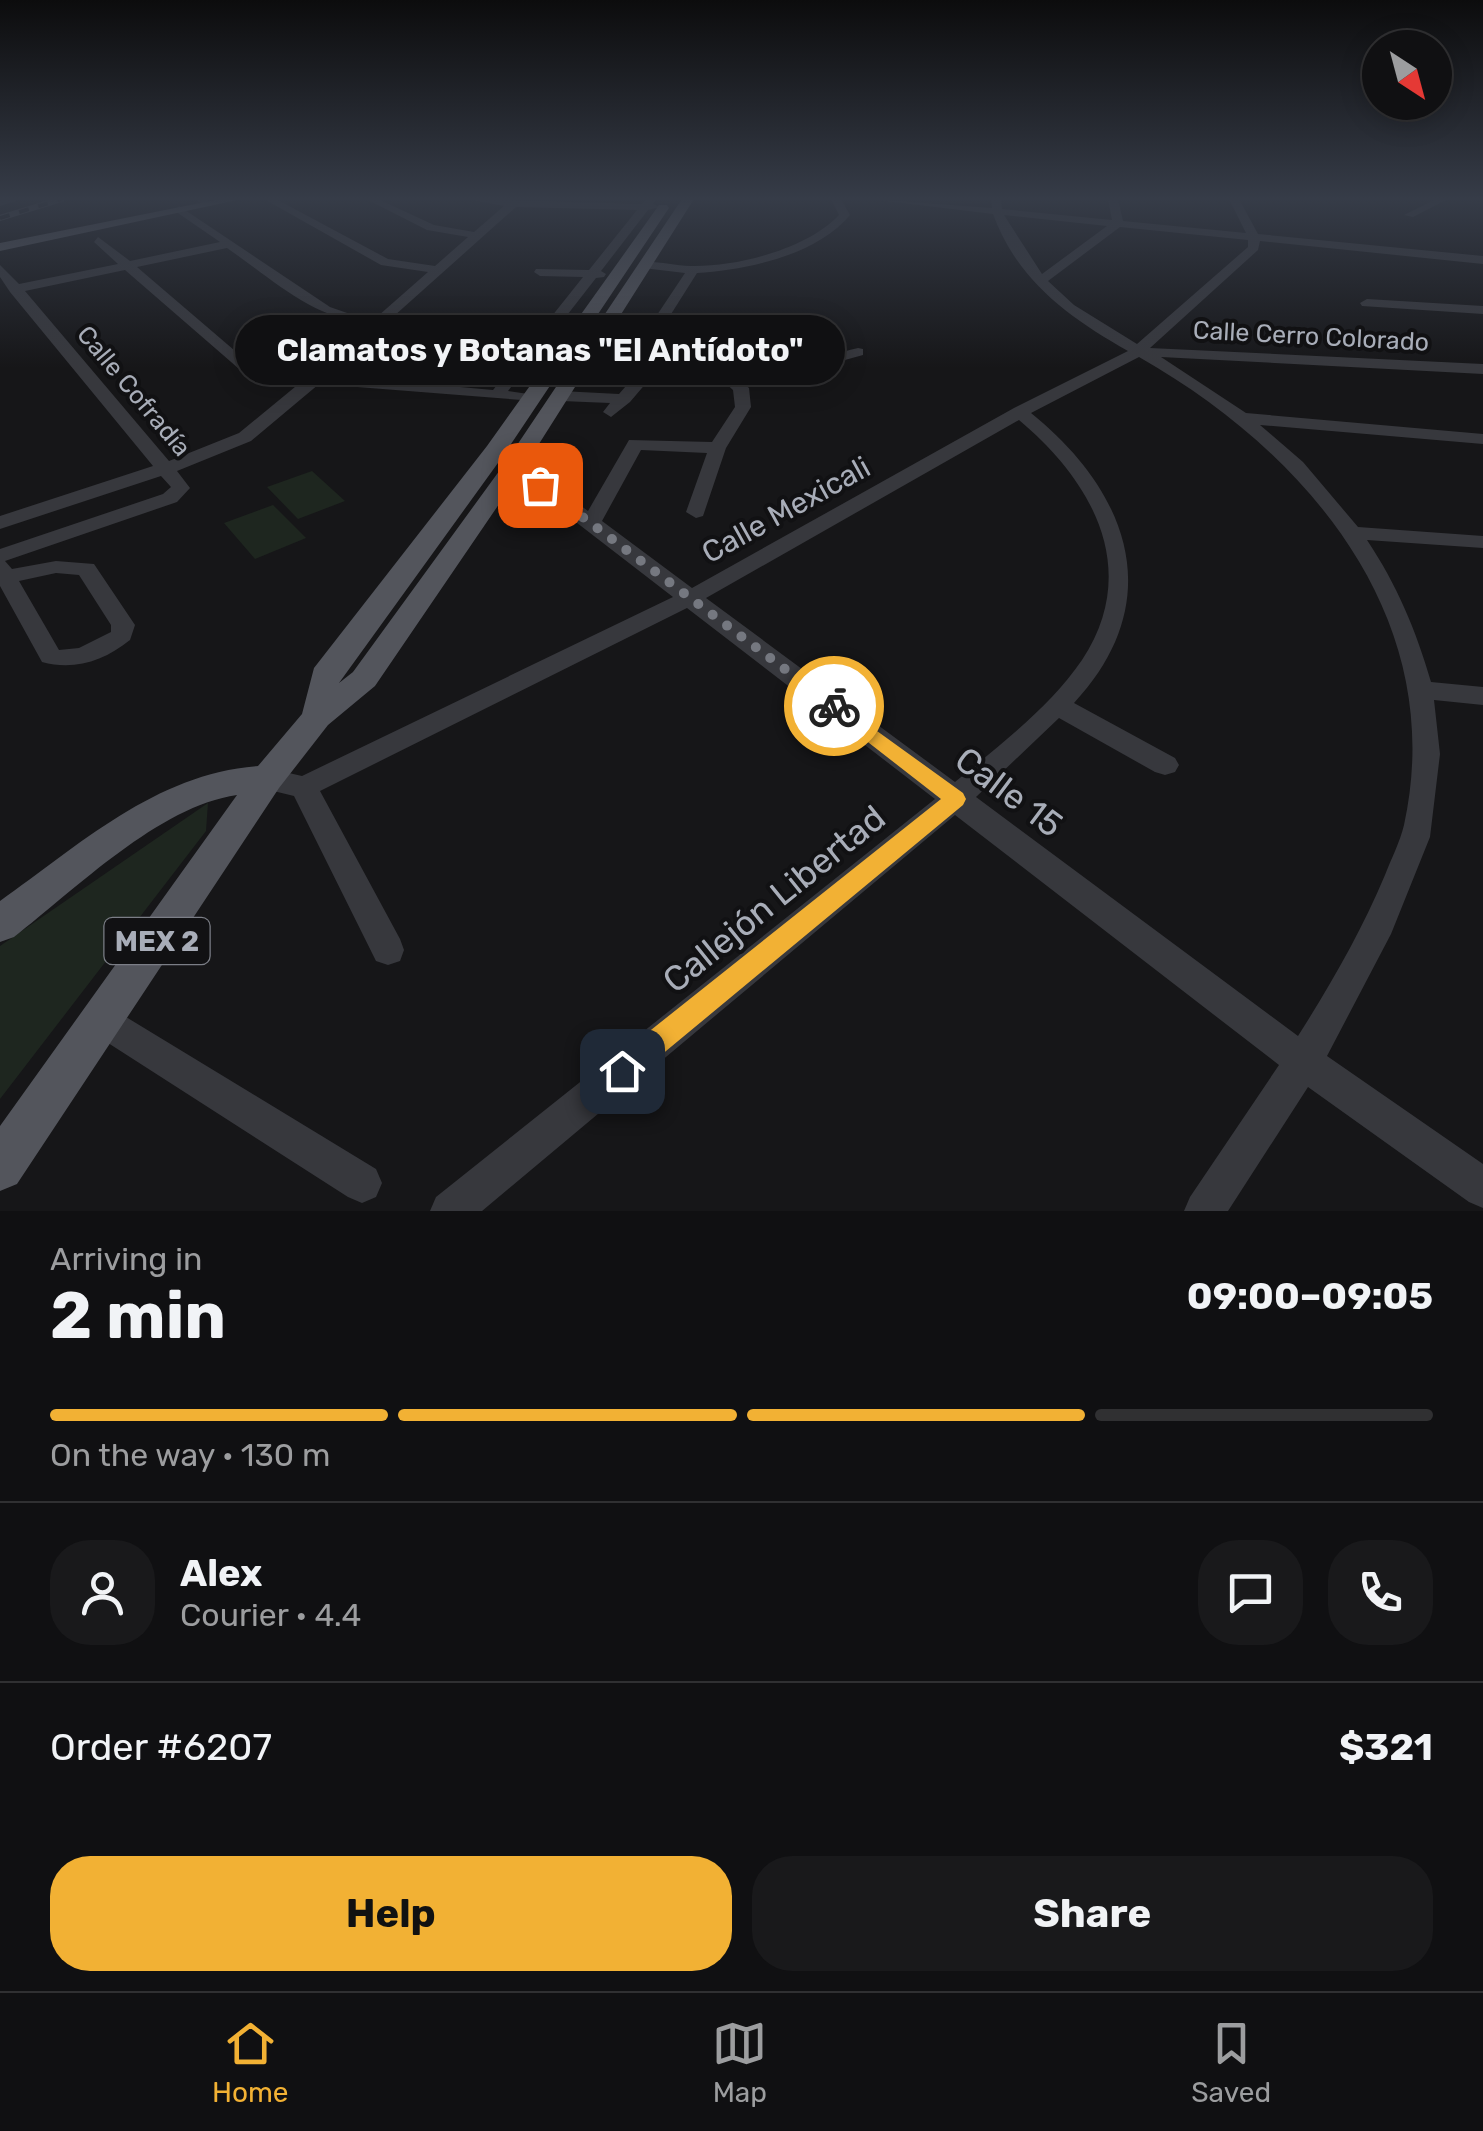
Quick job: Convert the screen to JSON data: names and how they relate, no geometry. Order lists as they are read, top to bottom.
{
  "streets": {
    "main road": ["MEX 2"],
    "street": [
      "Calle Cerro Colorado",
      "Calle Cofradía",
      "Calle Mexicali",
      "Calle 15",
      "Callejón Libertad"
    ]
  },
  "crossings": [
    ["Calle Cerro Colorado", "Calle Mexicali"],
    ["Calle Mexicali", "Calle 15"],
    ["Calle Mexicali", "Callejón Libertad"],
    ["Calle Mexicali", "MEX 2"],
    ["Calle 15", "Callejón Libertad"],
    ["Calle 15", "MEX 2"]
  ],
  "places": ["Clamatos y Botanas \"El Antídoto\""],
  "north": "bottom right",
  "page": {
    "bubble": "Clamatos y Botanas \"El Antídoto\"",
    "heading": ["2 min", "Arriving in", "09:00–09:05"],
    "panel": [
      "Alex",
      "Courier · 4.4",
      "Order #6207",
      "$321"
    ],
    "bar": "On the way · 130 m",
    "buttons": ["Help", "Share"],
    "tabs": ["Home", "Map", "Saved"]
  }
}
